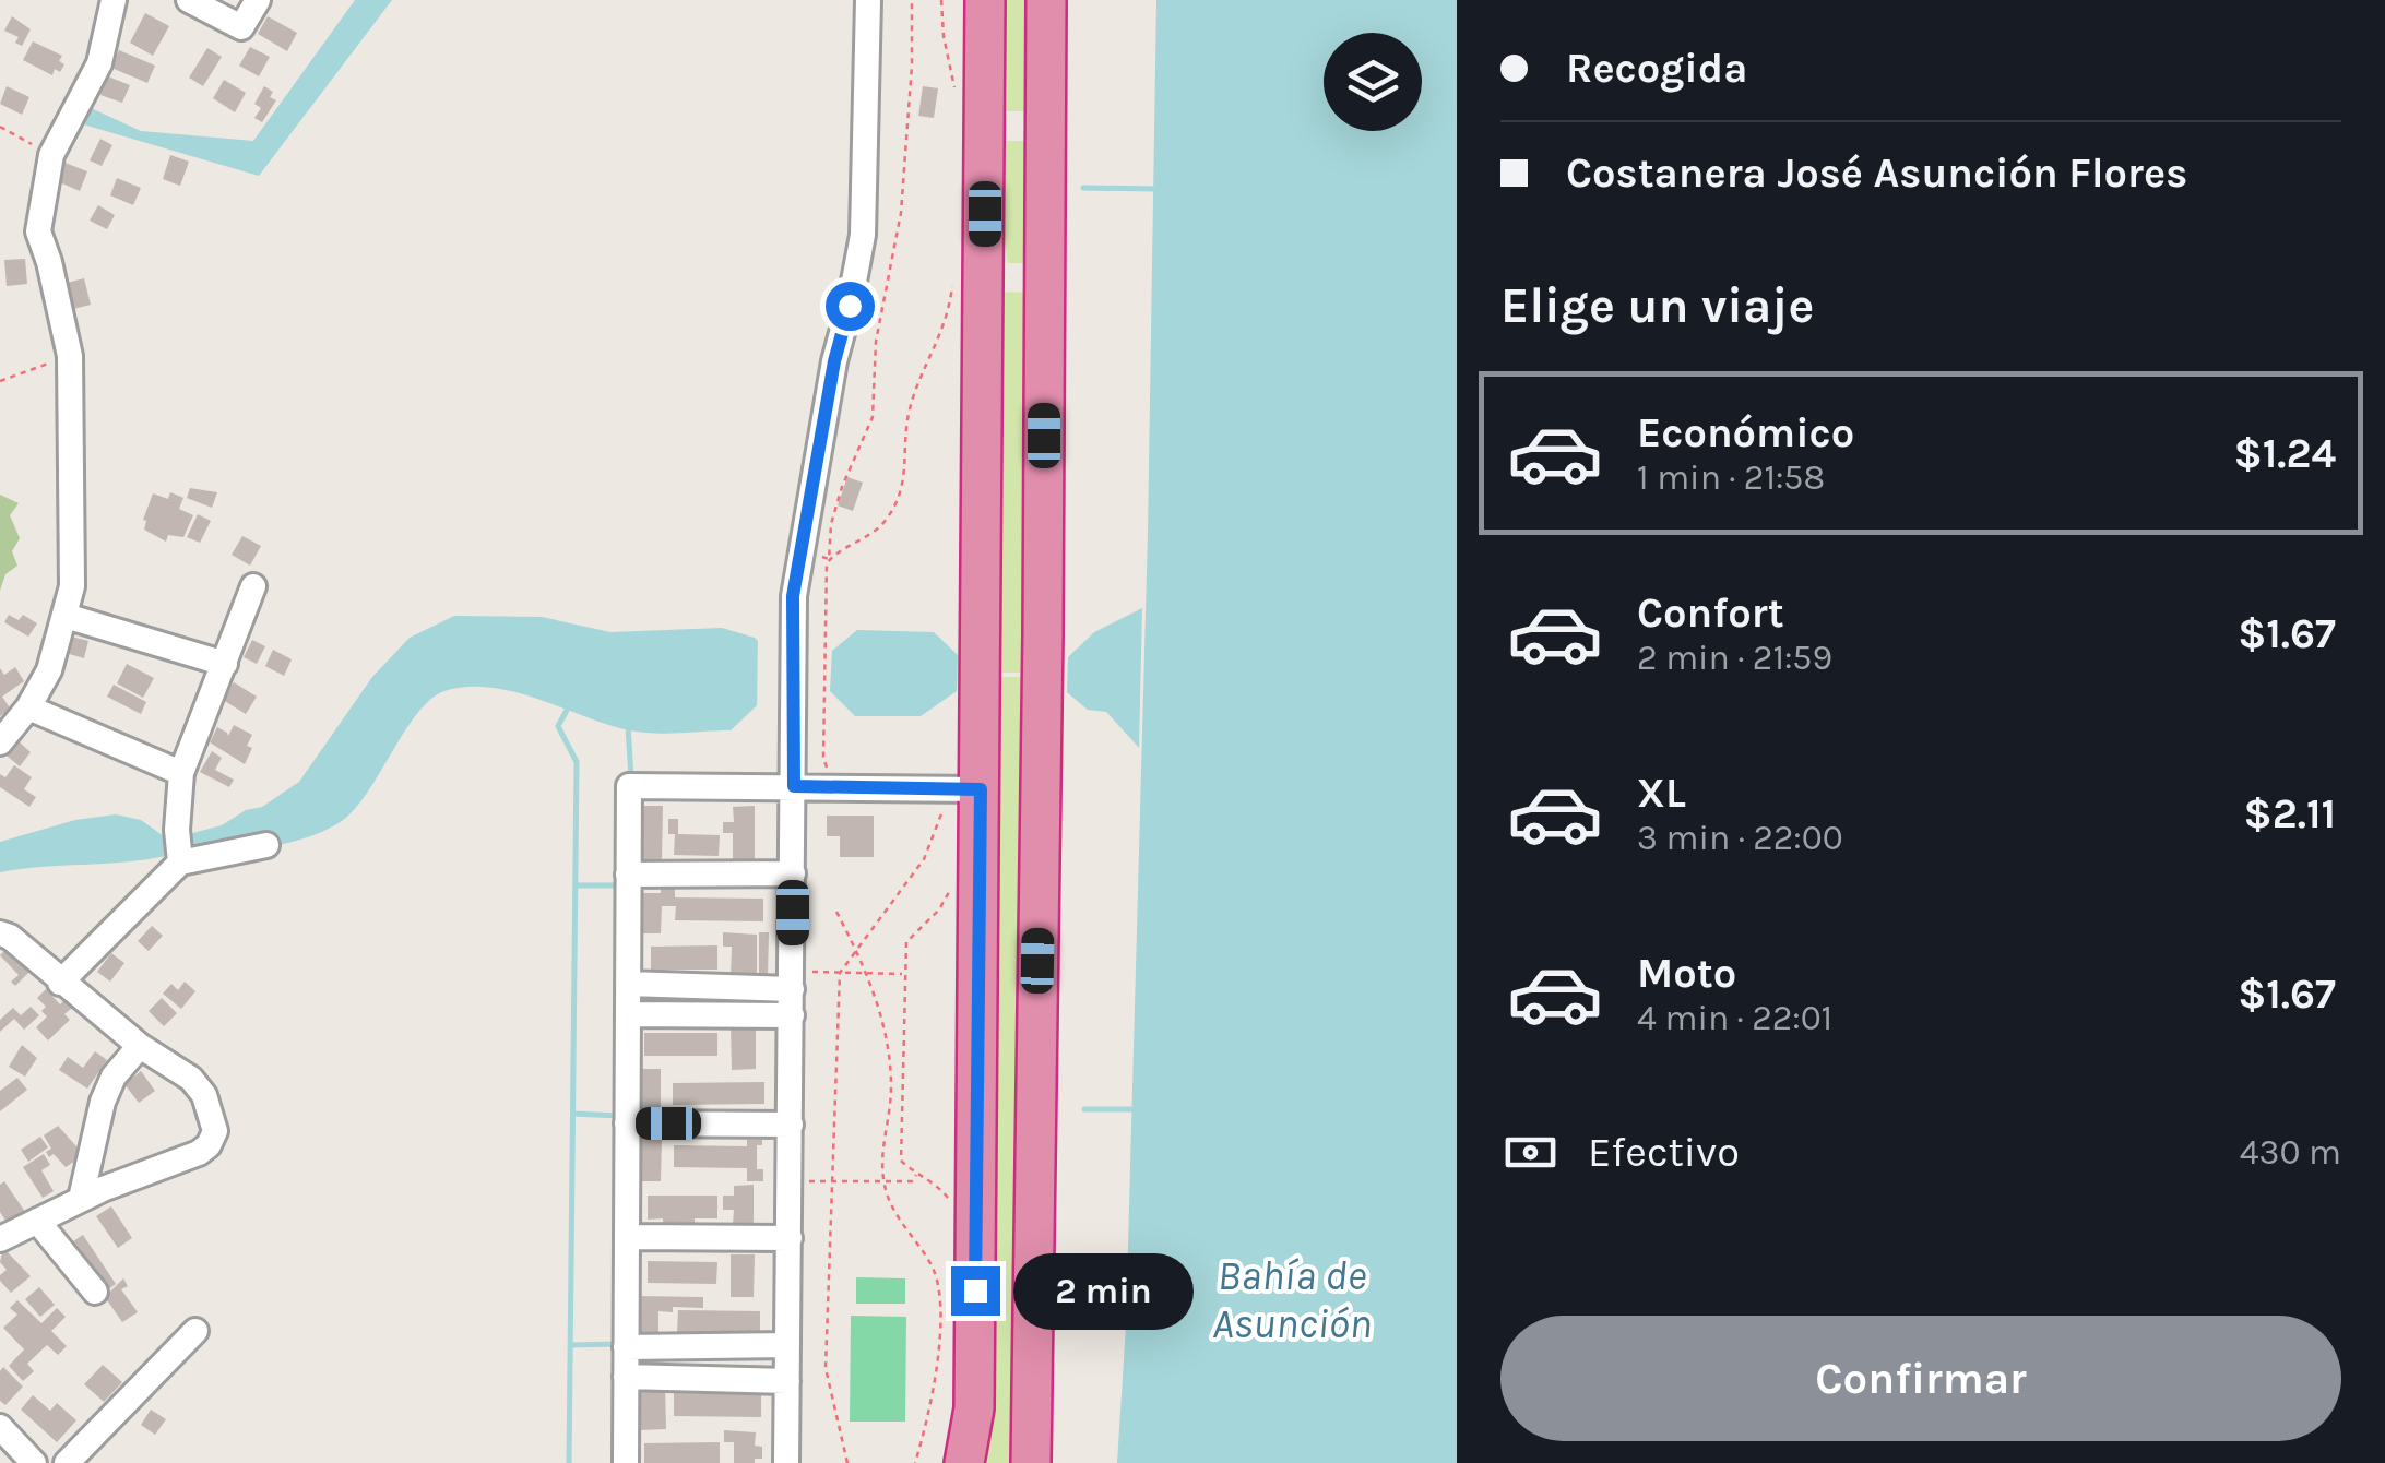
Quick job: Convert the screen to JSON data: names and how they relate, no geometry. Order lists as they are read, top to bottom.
{
  "water": ["Bahía de Asunción"],
  "page": {
    "banner": ["Recogida", "Costanera José Asunción Flores"],
    "heading": "Elige un viaje",
    "list": [
      {
        "name": "Económico",
        "note": "1 min · 21:58",
        "value": "$1.24"
      },
      {
        "name": "Confort",
        "note": "2 min · 21:59",
        "value": "$1.67"
      },
      {
        "name": "XL",
        "note": "3 min · 22:00",
        "value": "$2.11"
      },
      {
        "name": "Moto",
        "note": "4 min · 22:01",
        "value": "$1.67"
      }
    ],
    "pay": ["Efectivo", "430 m"],
    "bubble": "2 min",
    "buttons": "Confirmar"
  }
}
